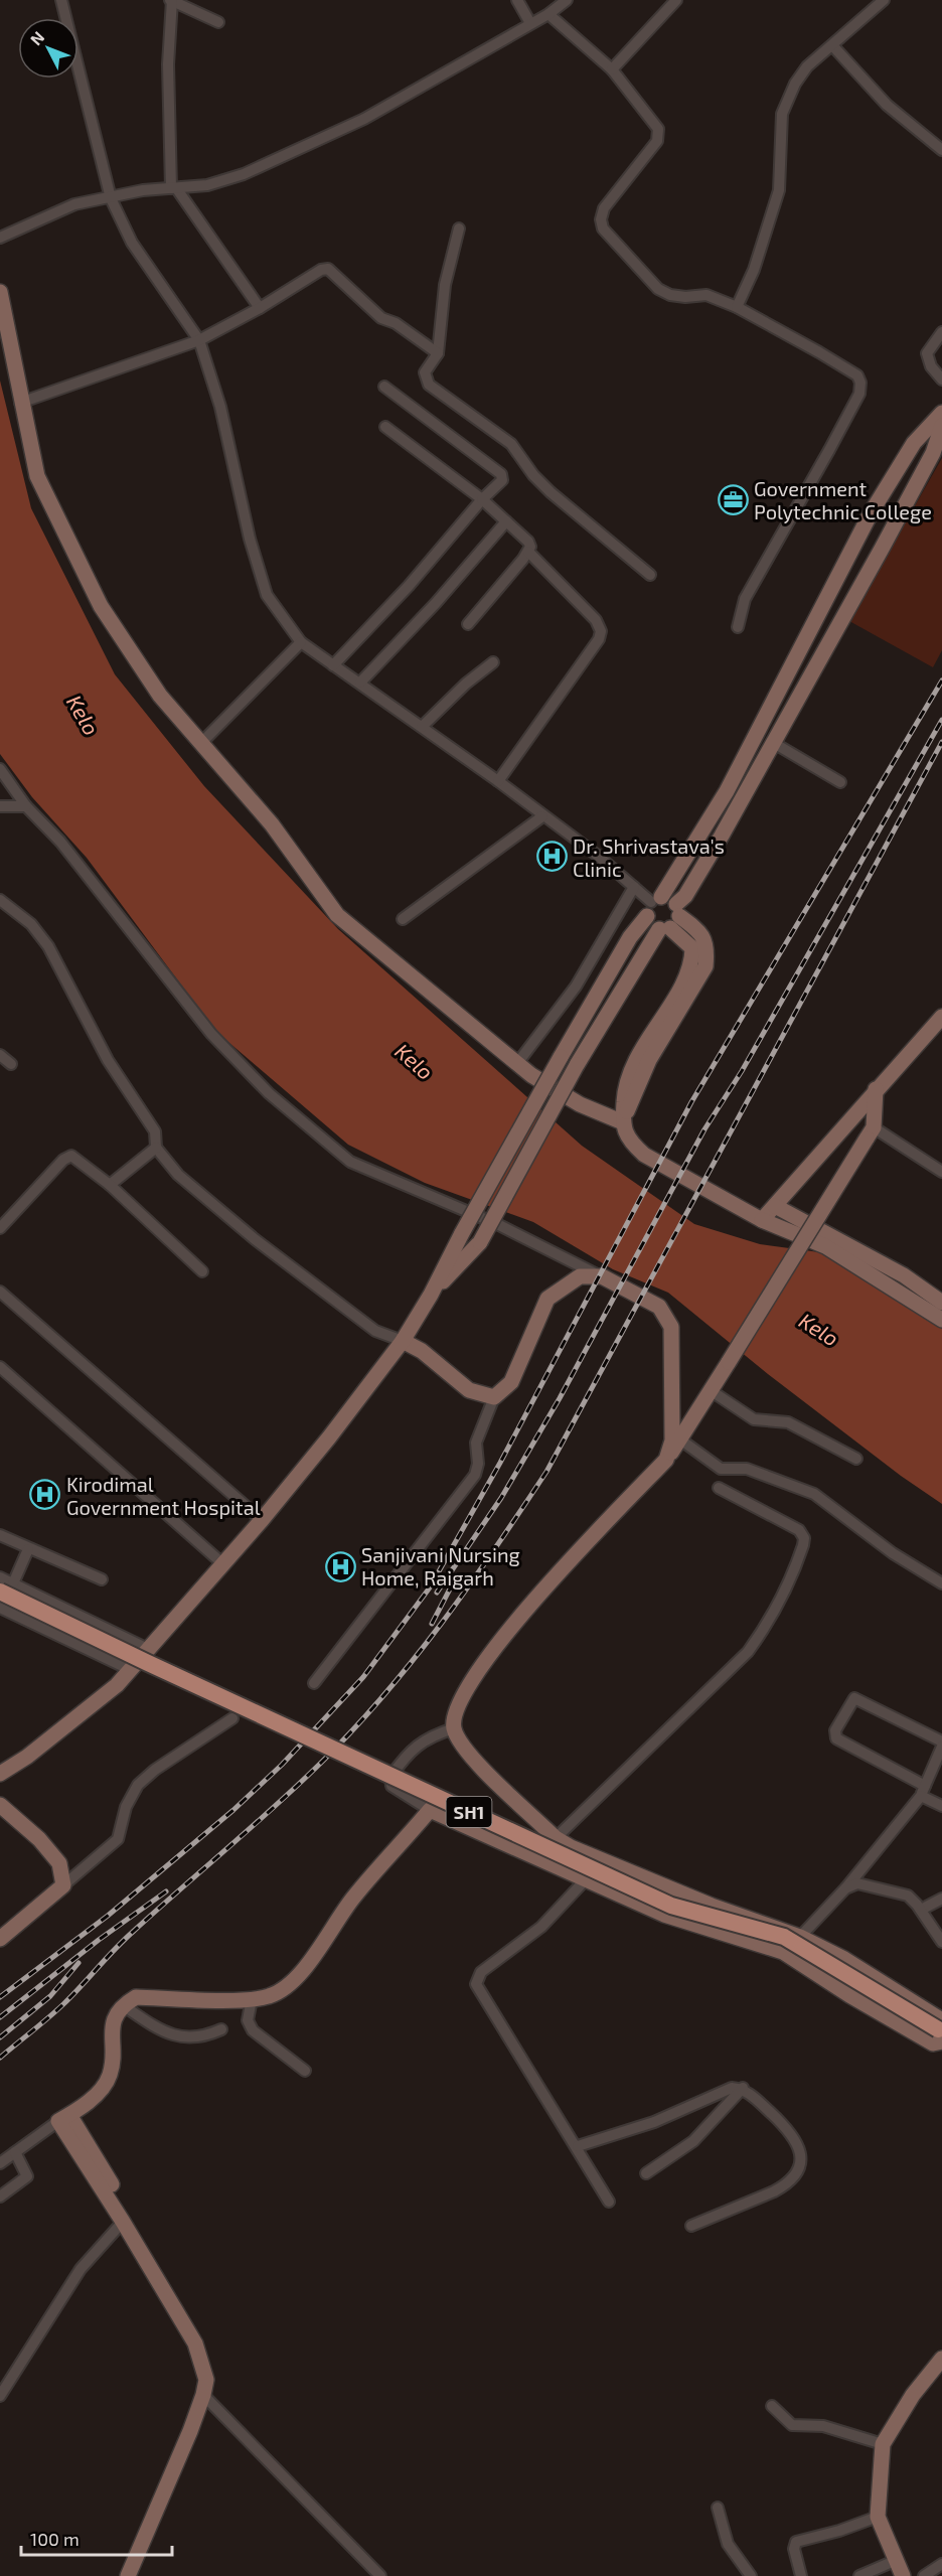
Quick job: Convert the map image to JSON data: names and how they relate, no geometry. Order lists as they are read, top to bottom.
{
  "streets": {
    "main road": ["SH1"]
  },
  "water": ["Kelo"],
  "places": {
    "office": ["Government Polytechnic College"],
    "hospital": ["Dr. Shrivastava's Clinic", "Kirodimal Government Hospital", "Sanjivani Nursing Home, Raigarh"]
  },
  "scale_bar": "100 m",
  "north": "top left"
}
